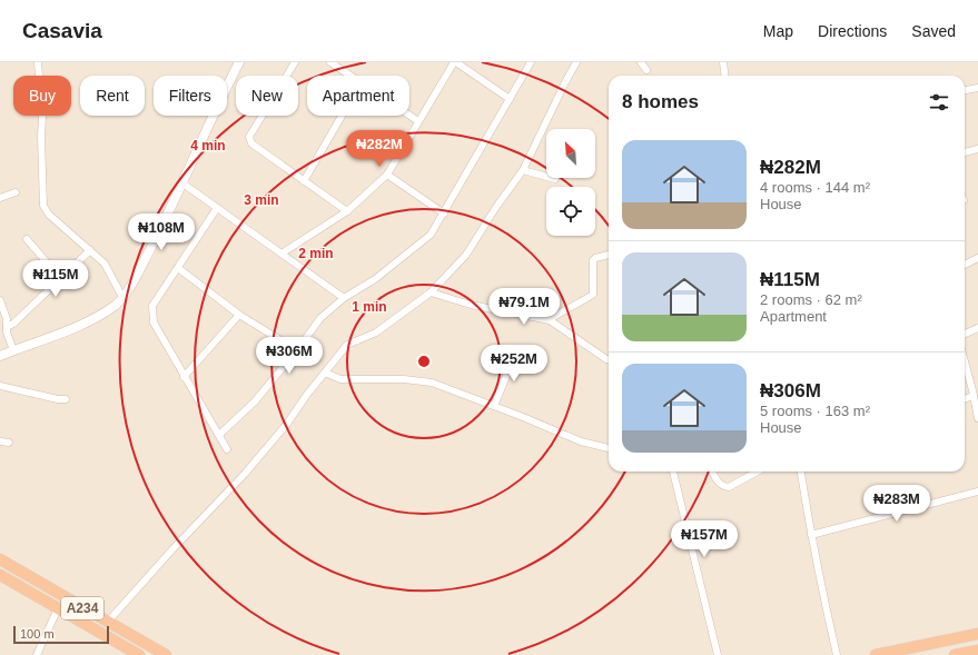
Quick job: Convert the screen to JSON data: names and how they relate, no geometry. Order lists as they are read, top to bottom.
{
  "streets": {
    "highway": ["A234"]
  },
  "scale_bar": "100 m",
  "north": "top left",
  "page": {
    "header": "Casavia",
    "nav": ["Map", "Directions", "Saved"],
    "chip": [
      "Buy",
      "Rent",
      "Filters",
      "New",
      "Apartment"
    ],
    "heading": "8 homes",
    "list": [
      {
        "name": "₦282M",
        "note": "4 rooms · 144 m² · House"
      },
      {
        "name": "₦115M",
        "note": "2 rooms · 62 m² · Apartment"
      },
      {
        "name": "₦306M",
        "note": "5 rooms · 163 m² · House"
      }
    ],
    "price": [
      "₦282M",
      "₦108M",
      "₦115M",
      "₦79.1M",
      "₦306M",
      "₦252M",
      "₦283M",
      "₦157M"
    ],
    "scale": "100 m"
  },
  "rings": [
    "4 min",
    "3 min",
    "2 min",
    "1 min"
  ]
}
